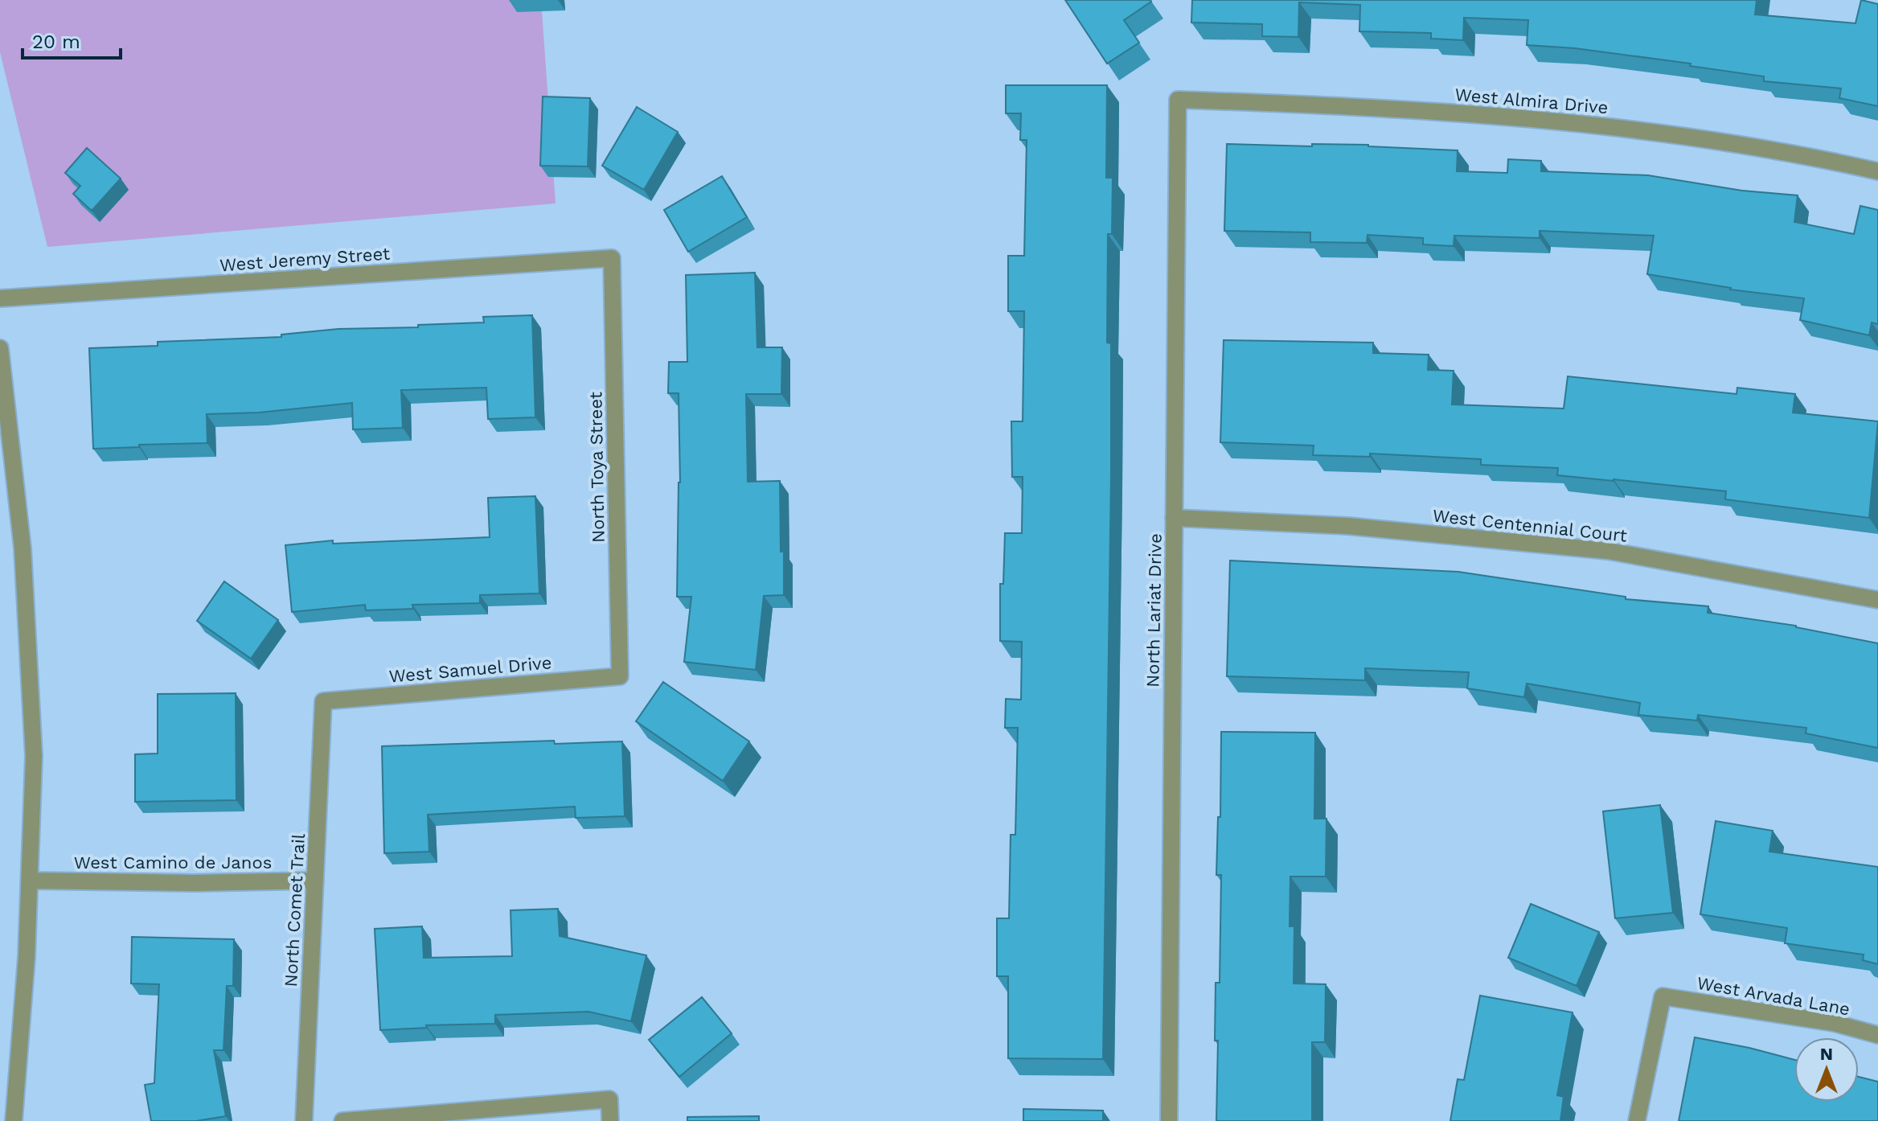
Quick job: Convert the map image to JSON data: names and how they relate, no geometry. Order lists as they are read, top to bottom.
{
  "streets": {
    "street": [
      "West Almira Drive",
      "West Jeremy Street",
      "North Toya Street",
      "West Centennial Court",
      "North Lariat Drive",
      "West Samuel Drive",
      "West Camino de Janos",
      "North Comet Trail",
      "West Arvada Lane"
    ]
  },
  "crossings": [
    ["West Almira Drive", "North Lariat Drive"],
    ["West Jeremy Street", "North Toya Street"],
    ["North Toya Street", "West Samuel Drive"],
    ["West Centennial Court", "North Lariat Drive"],
    ["West Samuel Drive", "North Comet Trail"],
    ["West Camino de Janos", "North Comet Trail"]
  ],
  "scale_bar": "20 m",
  "north": "top"
}
